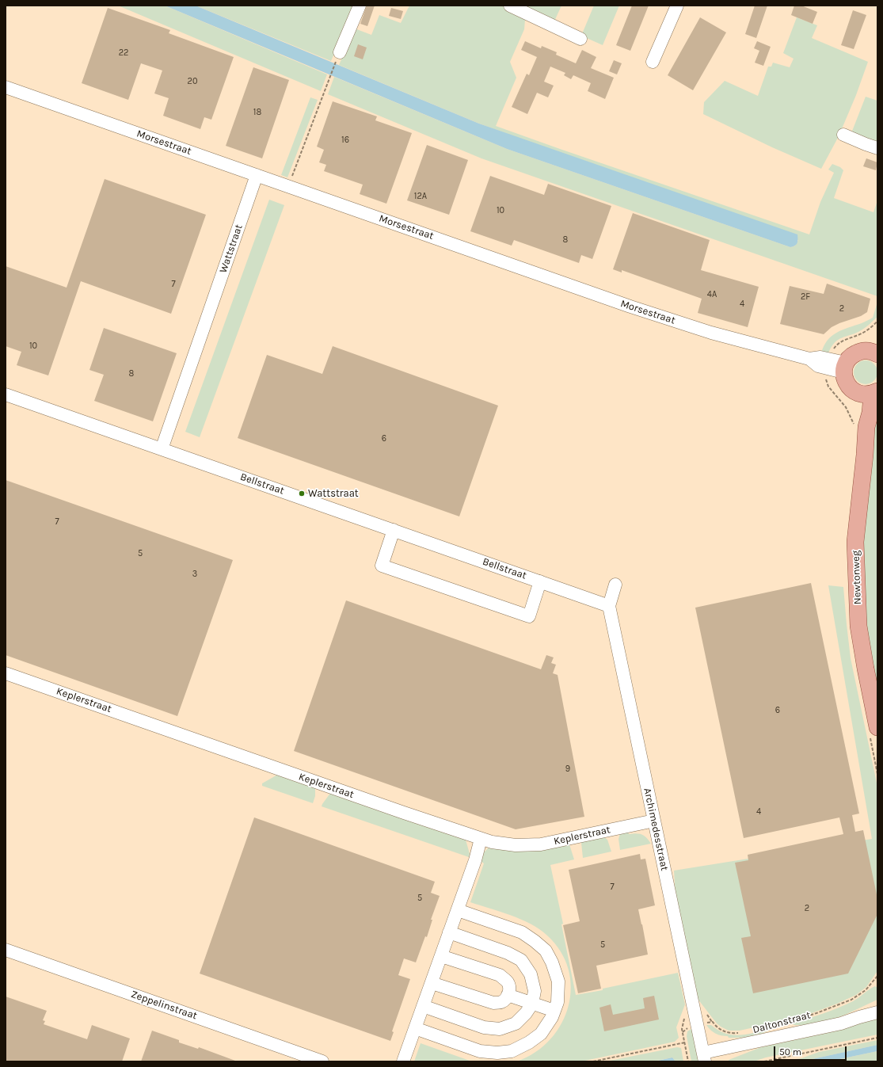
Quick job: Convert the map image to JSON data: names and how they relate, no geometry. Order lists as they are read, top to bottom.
{
  "streets": {
    "main road": ["Newtonweg"],
    "street": [
      "Morsestraat",
      "Wattstraat",
      "Bellstraat",
      "Keplerstraat",
      "Archimedesstraat",
      "Zeppelinstraat",
      "Daltonstraat"
    ]
  },
  "crossings": [
    ["Morsestraat", "Wattstraat"],
    ["Wattstraat", "Bellstraat"],
    ["Bellstraat", "Archimedesstraat"],
    ["Keplerstraat", "Archimedesstraat"],
    ["Archimedesstraat", "Daltonstraat"]
  ],
  "places": ["Wattstraat"],
  "house_numbers": [
    "22",
    "20",
    "18",
    "16",
    "12A",
    "10",
    "8",
    "7",
    "4A",
    "2F",
    "4",
    "2",
    "10",
    "8",
    "6",
    "7",
    "5",
    "3",
    "6",
    "9",
    "4",
    "7",
    "5",
    "2",
    "5"
  ],
  "scale_bar": "50 m"
}
